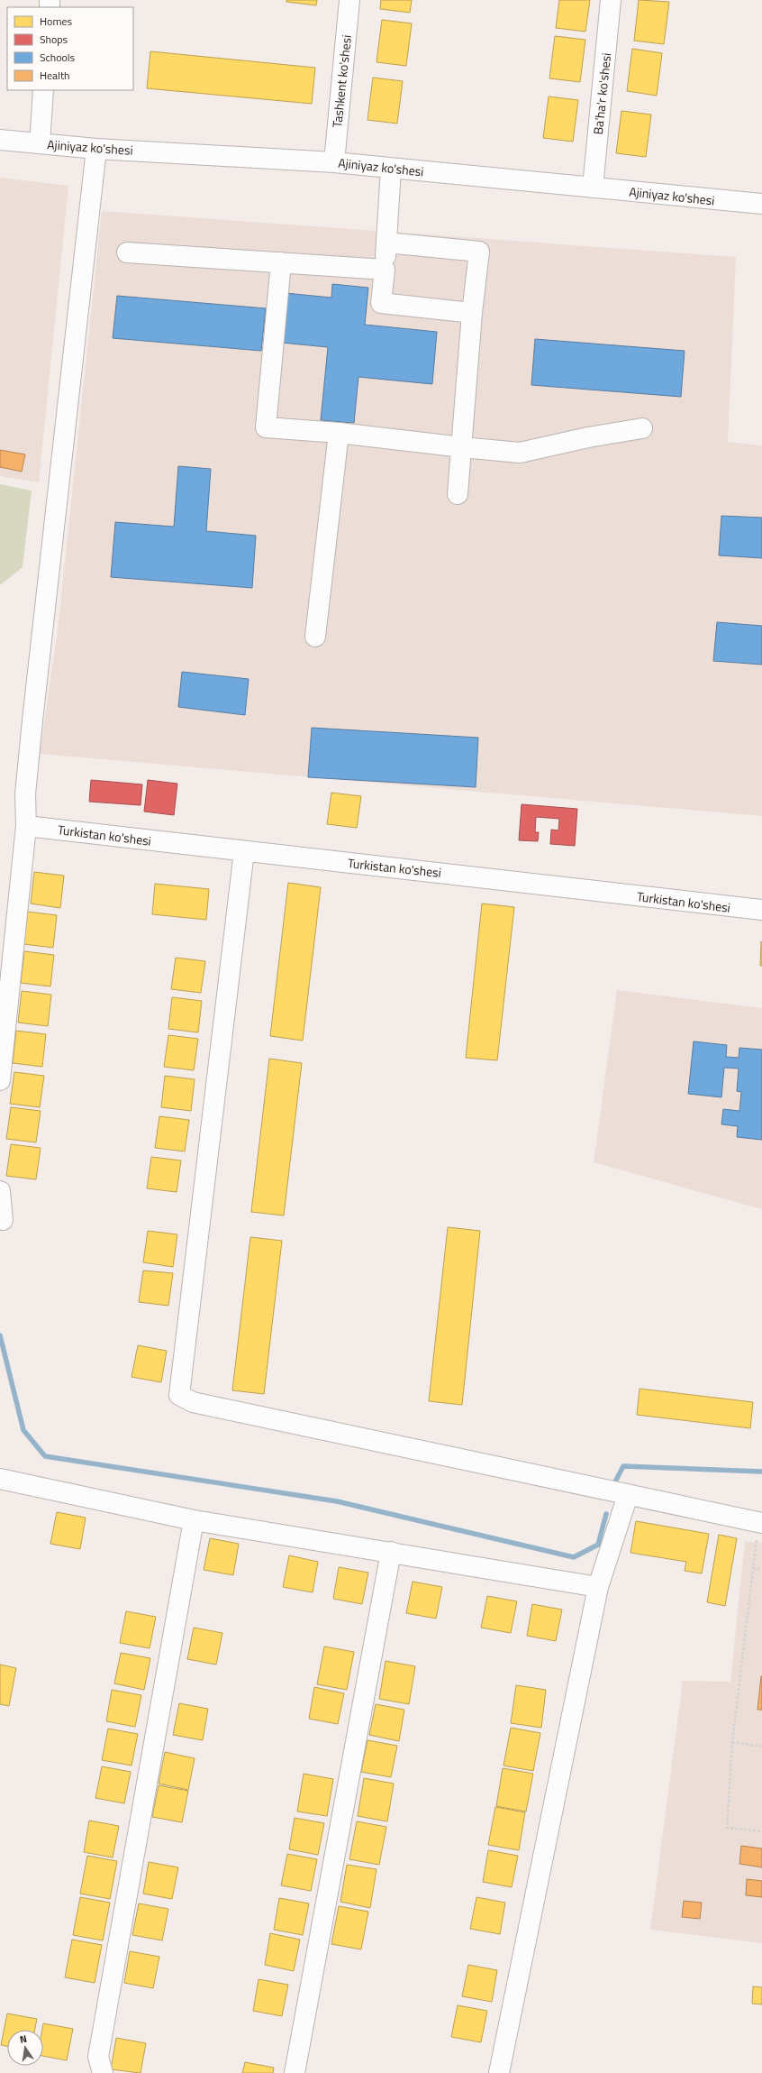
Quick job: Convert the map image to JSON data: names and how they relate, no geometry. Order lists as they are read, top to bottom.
{
  "streets": {
    "street": [
      "Tashkent ko'shesi",
      "Ba'ha'r ko'shesi",
      "Ajiniyaz ko'shesi",
      "Turkistan ko'shesi"
    ]
  },
  "crossings": [
    ["Tashkent ko'shesi", "Ajiniyaz ko'shesi"],
    ["Ba'ha'r ko'shesi", "Ajiniyaz ko'shesi"]
  ],
  "legend": [
    "Homes",
    "Shops",
    "Schools",
    "Health"
  ],
  "north": "top"
}
